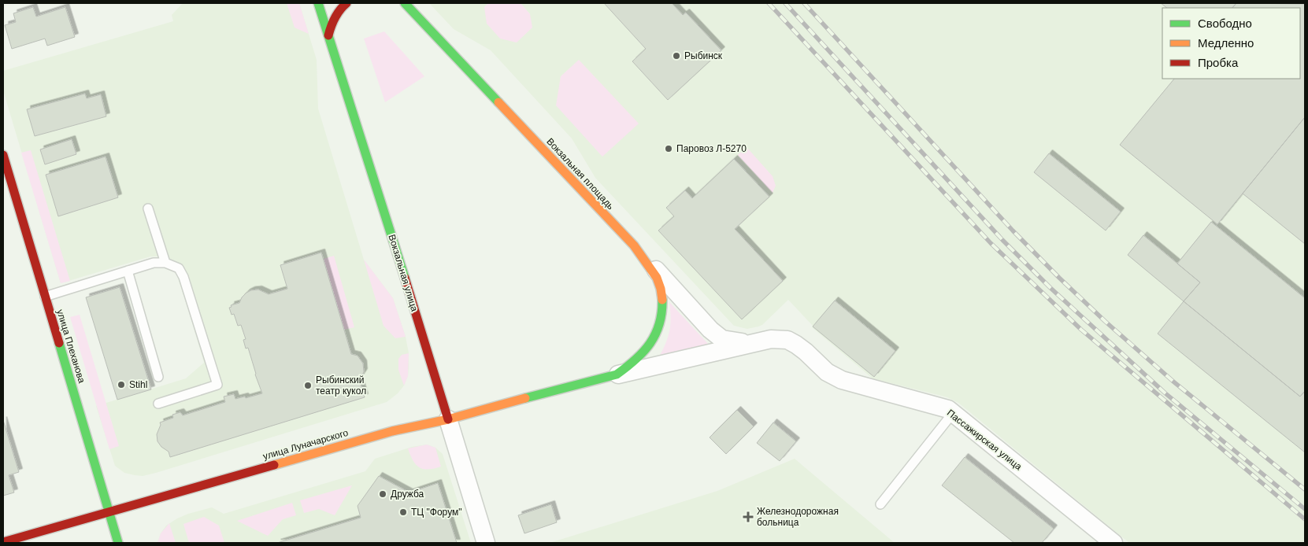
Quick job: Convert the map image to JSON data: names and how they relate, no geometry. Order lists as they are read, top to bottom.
{
  "streets": {
    "street": [
      "Вокзальная площадь",
      "Вокзальная улица",
      "улица Плеханова",
      "Пассажирская улица",
      "улица Луначарского"
    ]
  },
  "crossings": [
    ["Вокзальная площадь", "Пассажирская улица"],
    ["Вокзальная площадь", "улица Луначарского"],
    ["Вокзальная улица", "улица Луначарского"],
    ["улица Плеханова", "улица Луначарского"],
    ["Пассажирская улица", "улица Луначарского"]
  ],
  "places": {
    "other": [
      "Рыбинск",
      "Паровоз Л-5270",
      "Stihl",
      "Рыбинский театр кукол",
      "Дружба",
      "ТЦ \"Форум\""
    ],
    "health": ["Железнодорожная больница"]
  },
  "legend": ["Свободно", "Медленно", "Пробка"]
}
